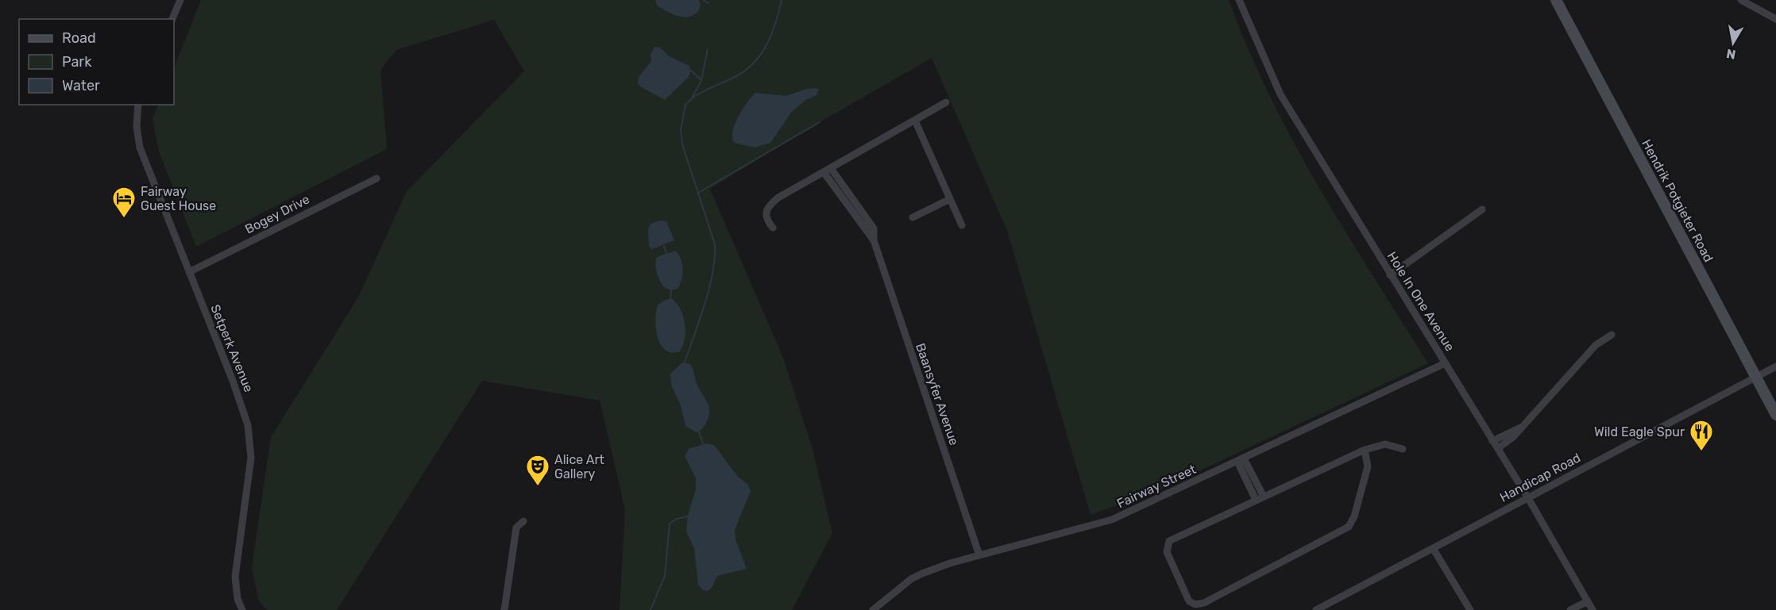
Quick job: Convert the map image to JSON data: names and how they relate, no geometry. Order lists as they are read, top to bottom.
{
  "streets": {
    "main road": ["Hendrik Potgieter Road"],
    "street": [
      "Bogey Drive",
      "Hole In One Avenue",
      "Setperk Avenue",
      "Baansyfer Avenue",
      "Handicap Road",
      "Fairway Street"
    ]
  },
  "crossings": [
    ["Hendrik Potgieter Road", "Handicap Road"],
    ["Bogey Drive", "Setperk Avenue"],
    ["Hole In One Avenue", "Handicap Road"],
    ["Hole In One Avenue", "Fairway Street"],
    ["Baansyfer Avenue", "Fairway Street"]
  ],
  "places": {
    "hotel": ["Fairway Guest House"],
    "restaurant": ["Wild Eagle Spur"],
    "theatre": ["Alice Art Gallery"]
  },
  "legend": ["Road", "Park", "Water"],
  "north": "bottom"
}
